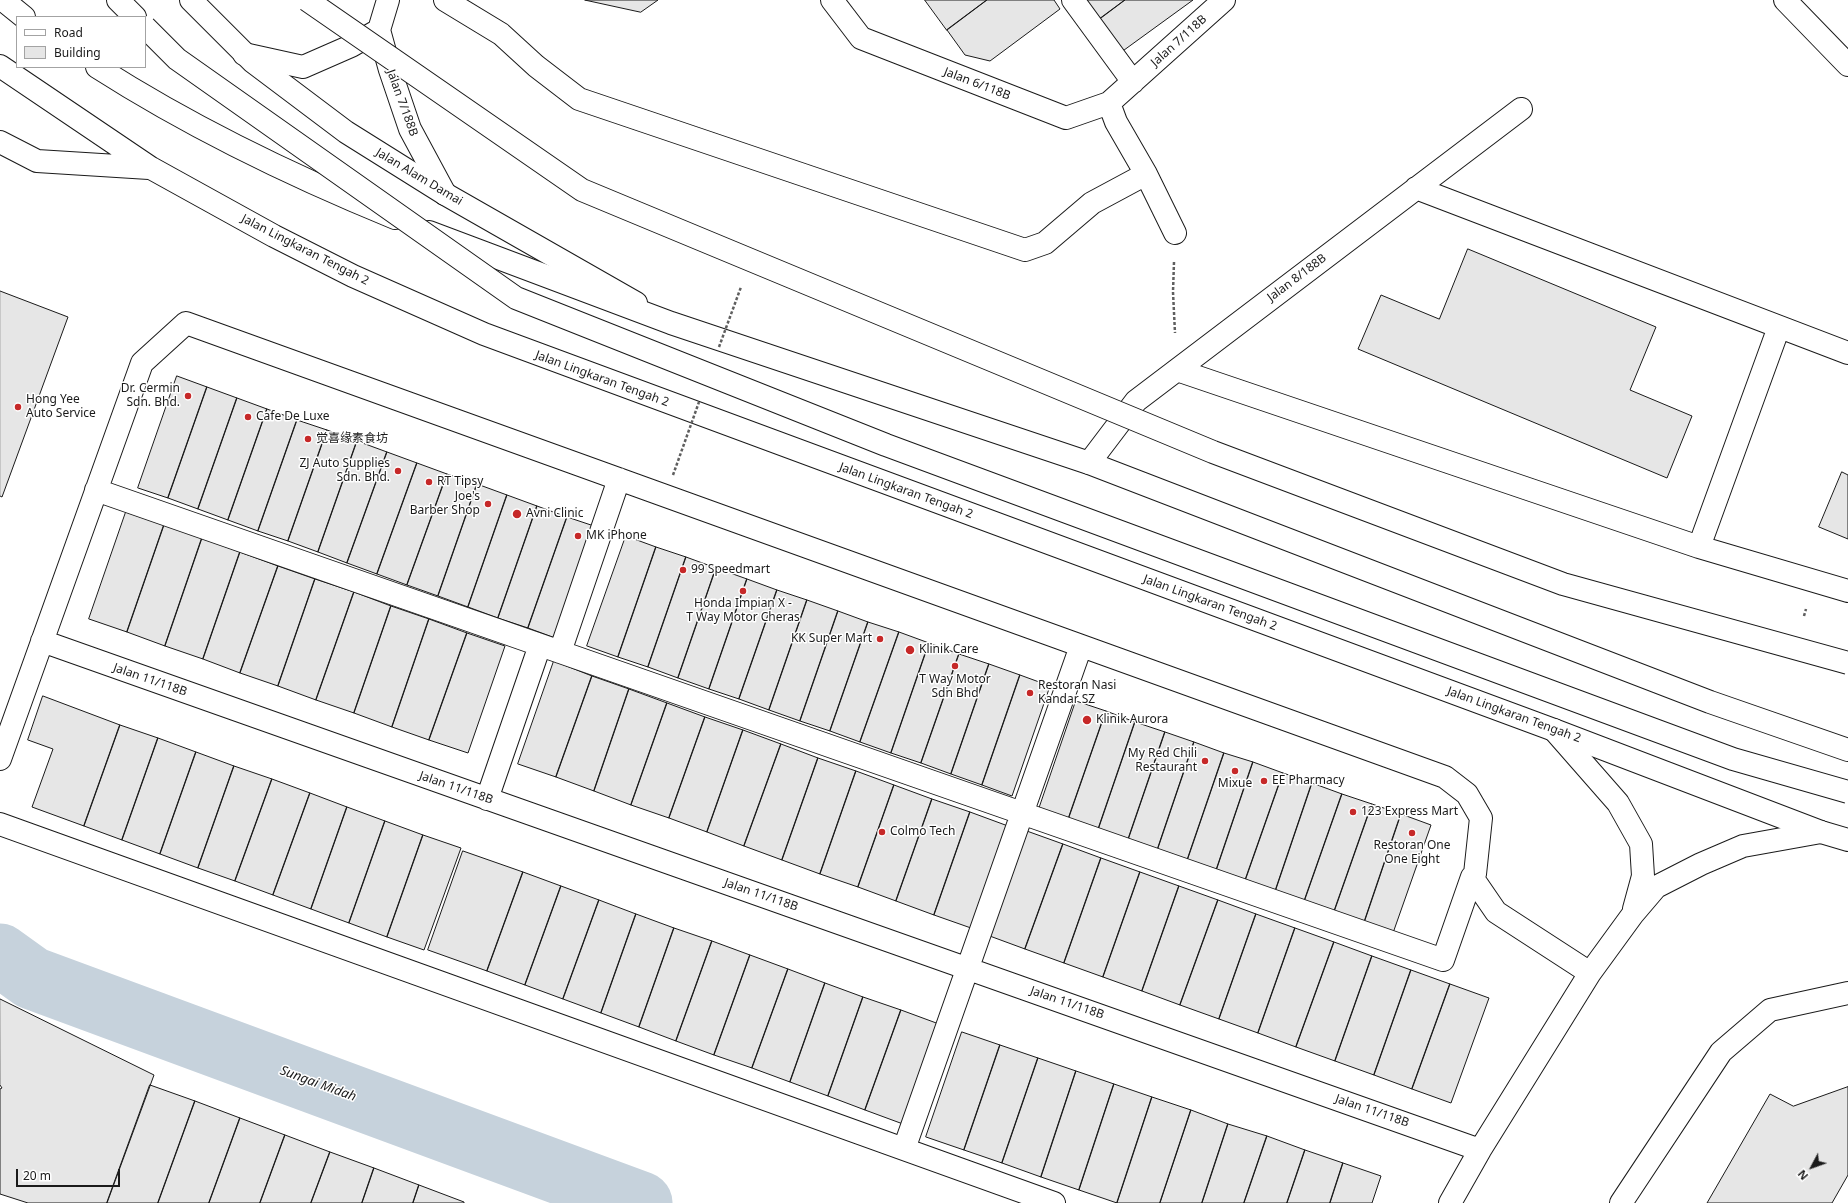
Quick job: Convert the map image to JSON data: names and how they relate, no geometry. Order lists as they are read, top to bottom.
{
  "streets": {
    "main road": [
      "Jalan 7/118B",
      "Jalan 6/118B",
      "Jalan 7/188B",
      "Jalan Alam Damai",
      "Jalan Lingkaran Tengah 2",
      "Jalan 8/188B",
      "Jalan 11/118B"
    ]
  },
  "crossings": [
    ["Jalan 7/118B", "Jalan 6/118B"],
    ["Jalan 7/188B", "Jalan Alam Damai"]
  ],
  "water": ["Sungai Midah"],
  "places": [
    "Dr. Cermin Sdn. Bhd.",
    "Hong Yee Auto Service",
    "Cafe De Luxe",
    "觉喜缘素食坊",
    "ZJ Auto Supplies Sdn. Bhd.",
    "RT Tipsy",
    "Joe's Barber Shop",
    "Avni Clinic",
    "MK iPhone",
    "99 Speedmart",
    "Honda Impian X - T Way Motor Cheras",
    "KK Super Mart",
    "Klinik Care",
    "T Way Motor Sdn Bhd",
    "Restoran Nasi Kandar SZ",
    "Klinik Aurora",
    "My Red Chili Restaurant",
    "Mixue",
    "EE Pharmacy",
    "123 Express Mart",
    "Colmo Tech",
    "Restoran One One Eight"
  ],
  "legend": ["Road", "Building"],
  "scale_bar": "20 m",
  "north": "bottom left"
}
